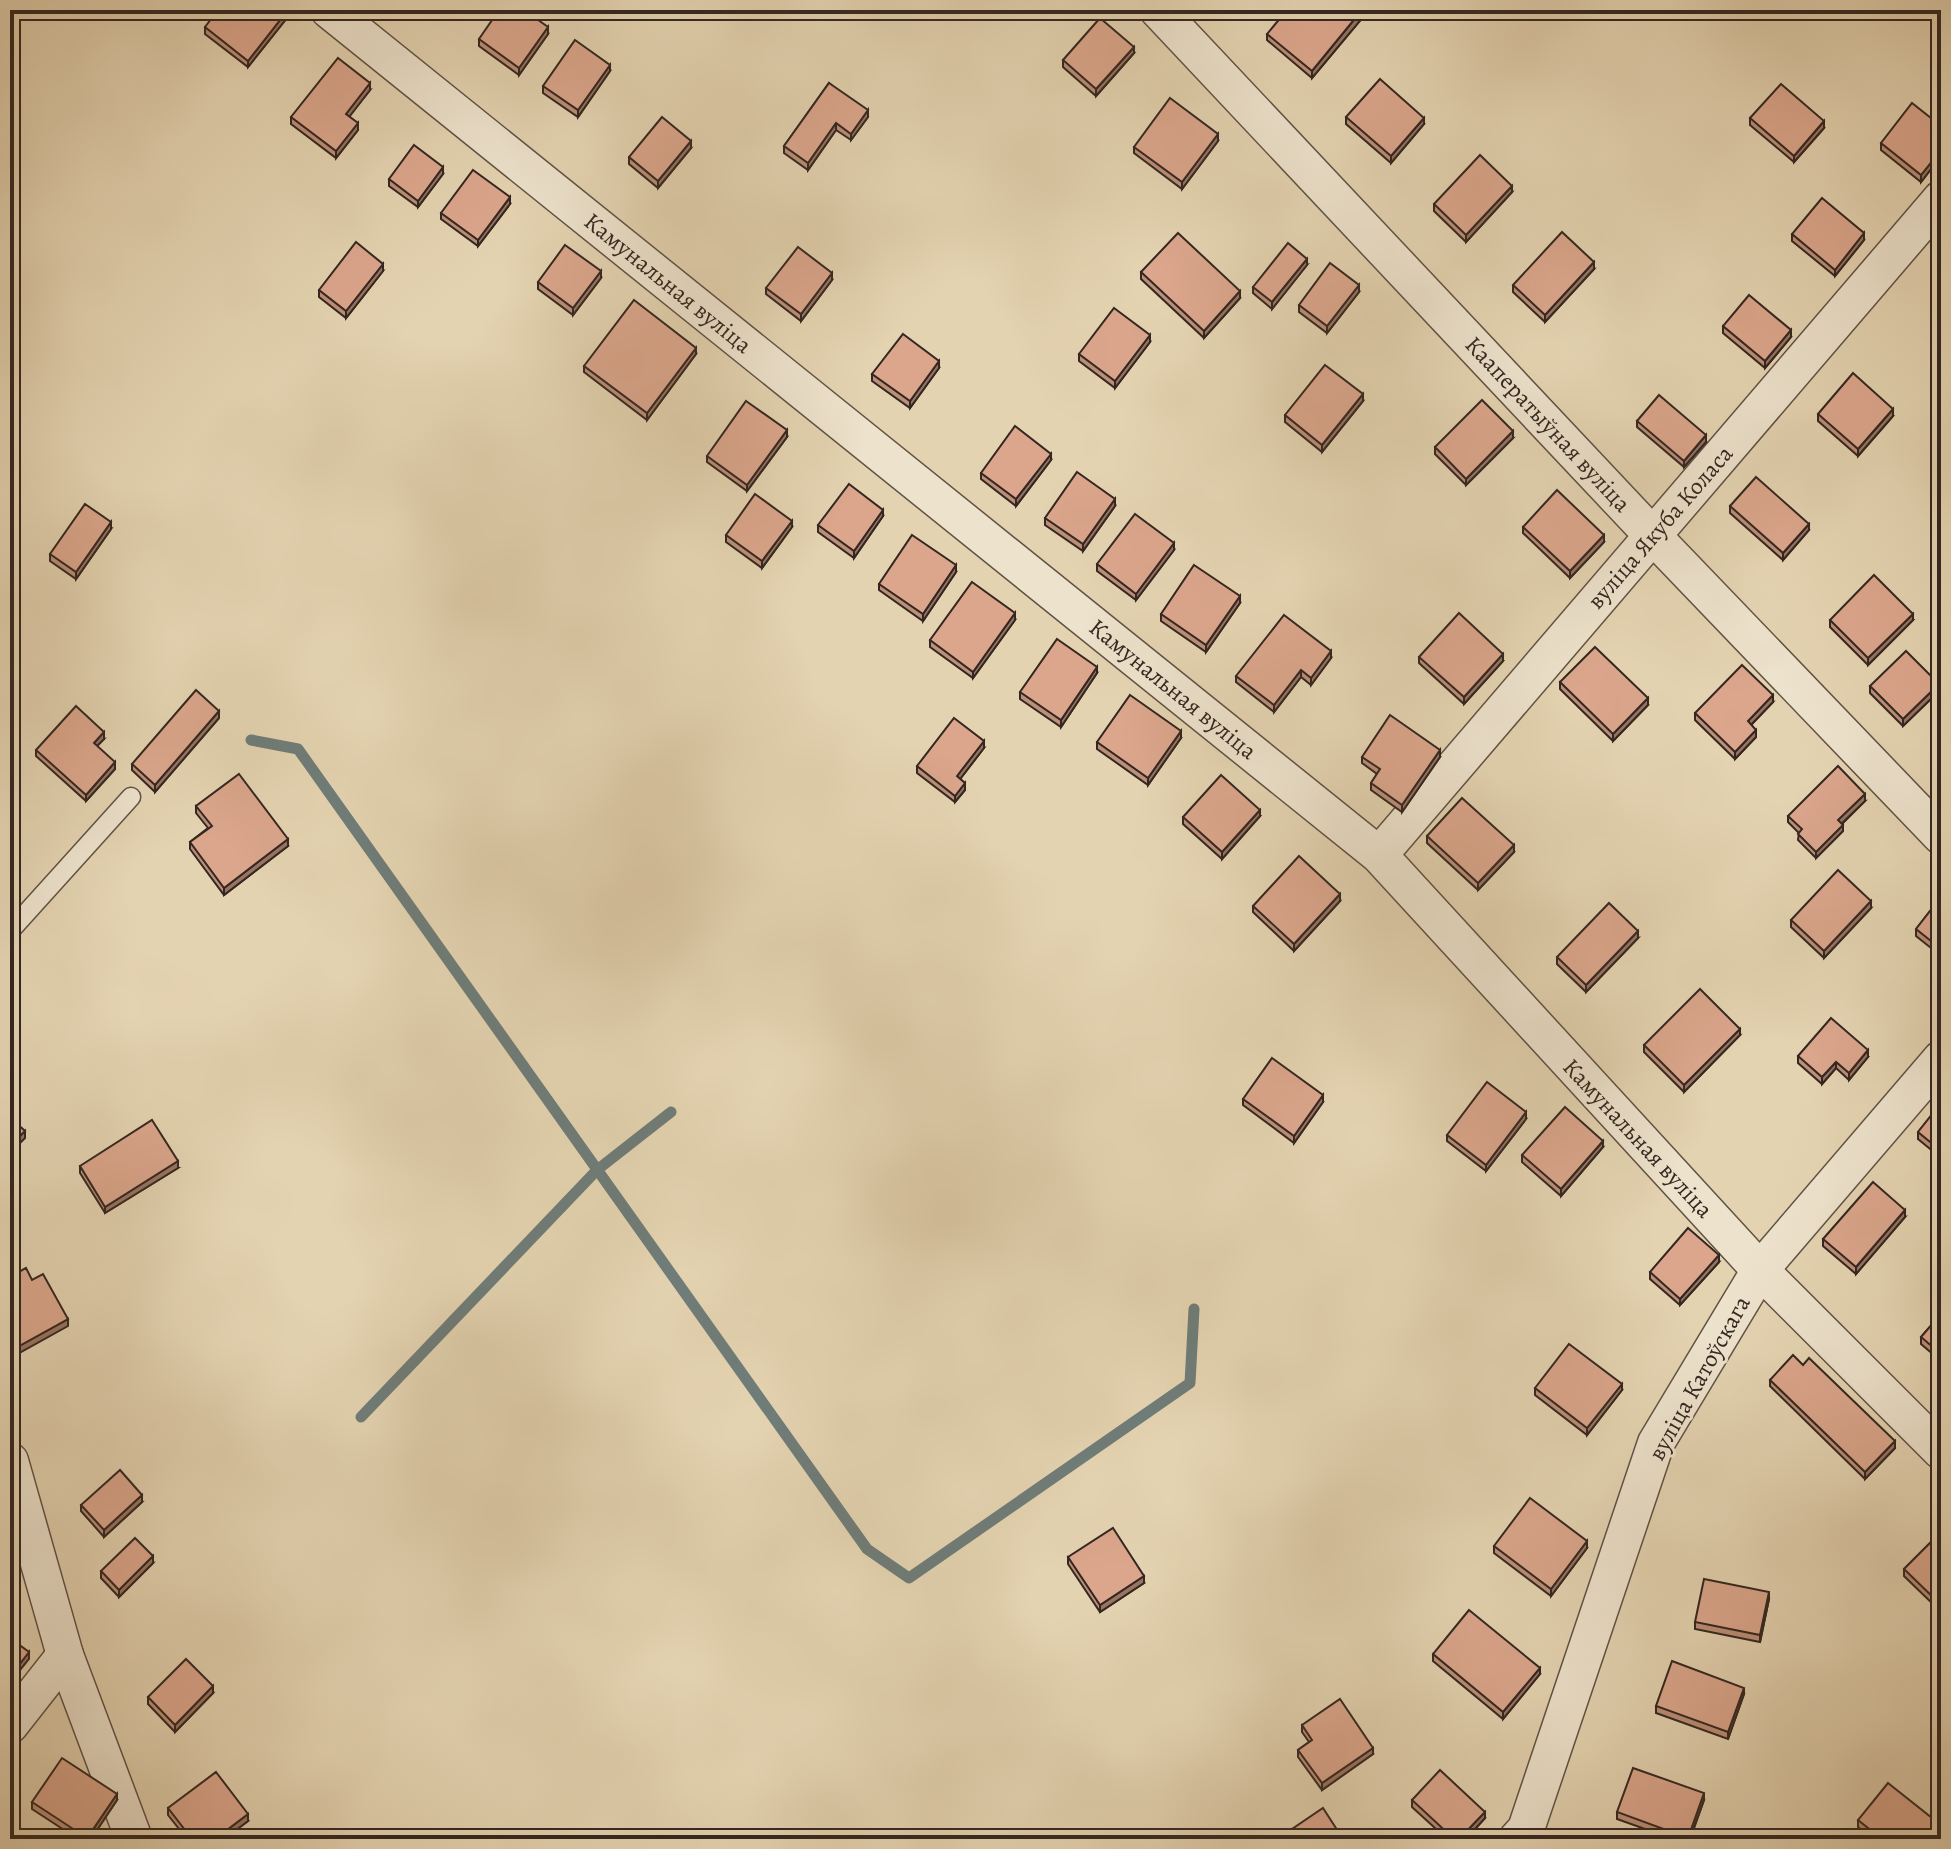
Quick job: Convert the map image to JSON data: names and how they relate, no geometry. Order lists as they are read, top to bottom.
{
  "streets": {
    "street": [
      "Камунальная вуліца",
      "Кааператыўная вуліца",
      "вуліца Якуба Коласа",
      "вуліца Катоўскага"
    ]
  },
  "crossings": [
    ["Камунальная вуліца", "вуліца Якуба Коласа"],
    ["Камунальная вуліца", "вуліца Катоўскага"],
    ["Кааператыўная вуліца", "вуліца Якуба Коласа"]
  ]
}
